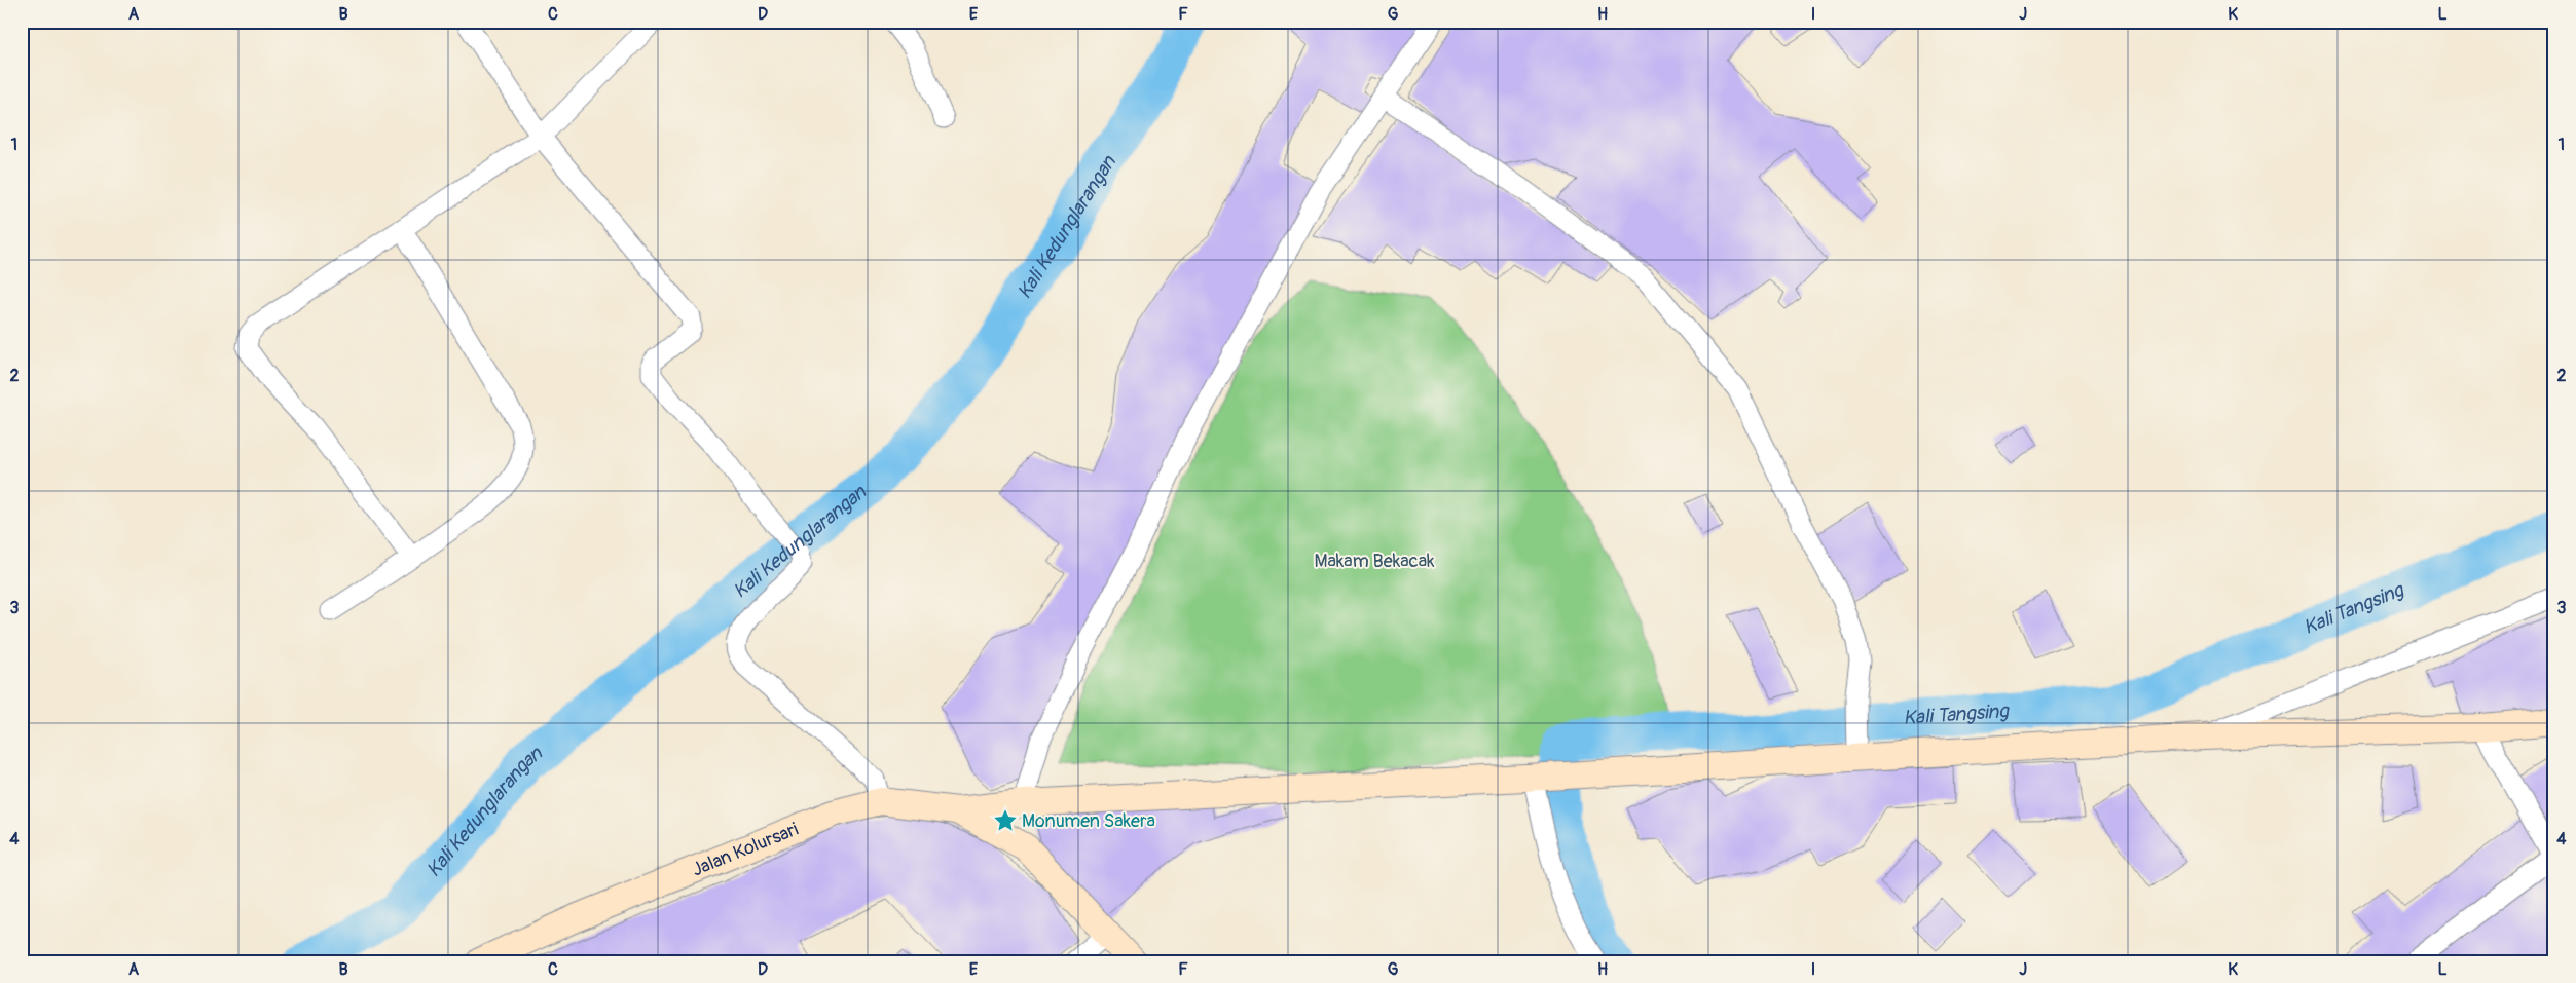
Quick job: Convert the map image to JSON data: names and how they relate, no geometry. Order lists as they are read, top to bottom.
{
  "streets": {
    "street": ["Jalan Kolursari"]
  },
  "water": ["Kali Kedunglarangan", "Kali Tangsing"],
  "parks": ["Makam Bekacak"],
  "places": {
    "place": ["Monumen Sakera"]
  },
  "grid": {
    "columns": [
      "A",
      "B",
      "C",
      "D",
      "E",
      "F",
      "G",
      "H",
      "I",
      "J",
      "K",
      "L"
    ],
    "rows": [
      "1",
      "2",
      "3",
      "4"
    ]
  }
}
